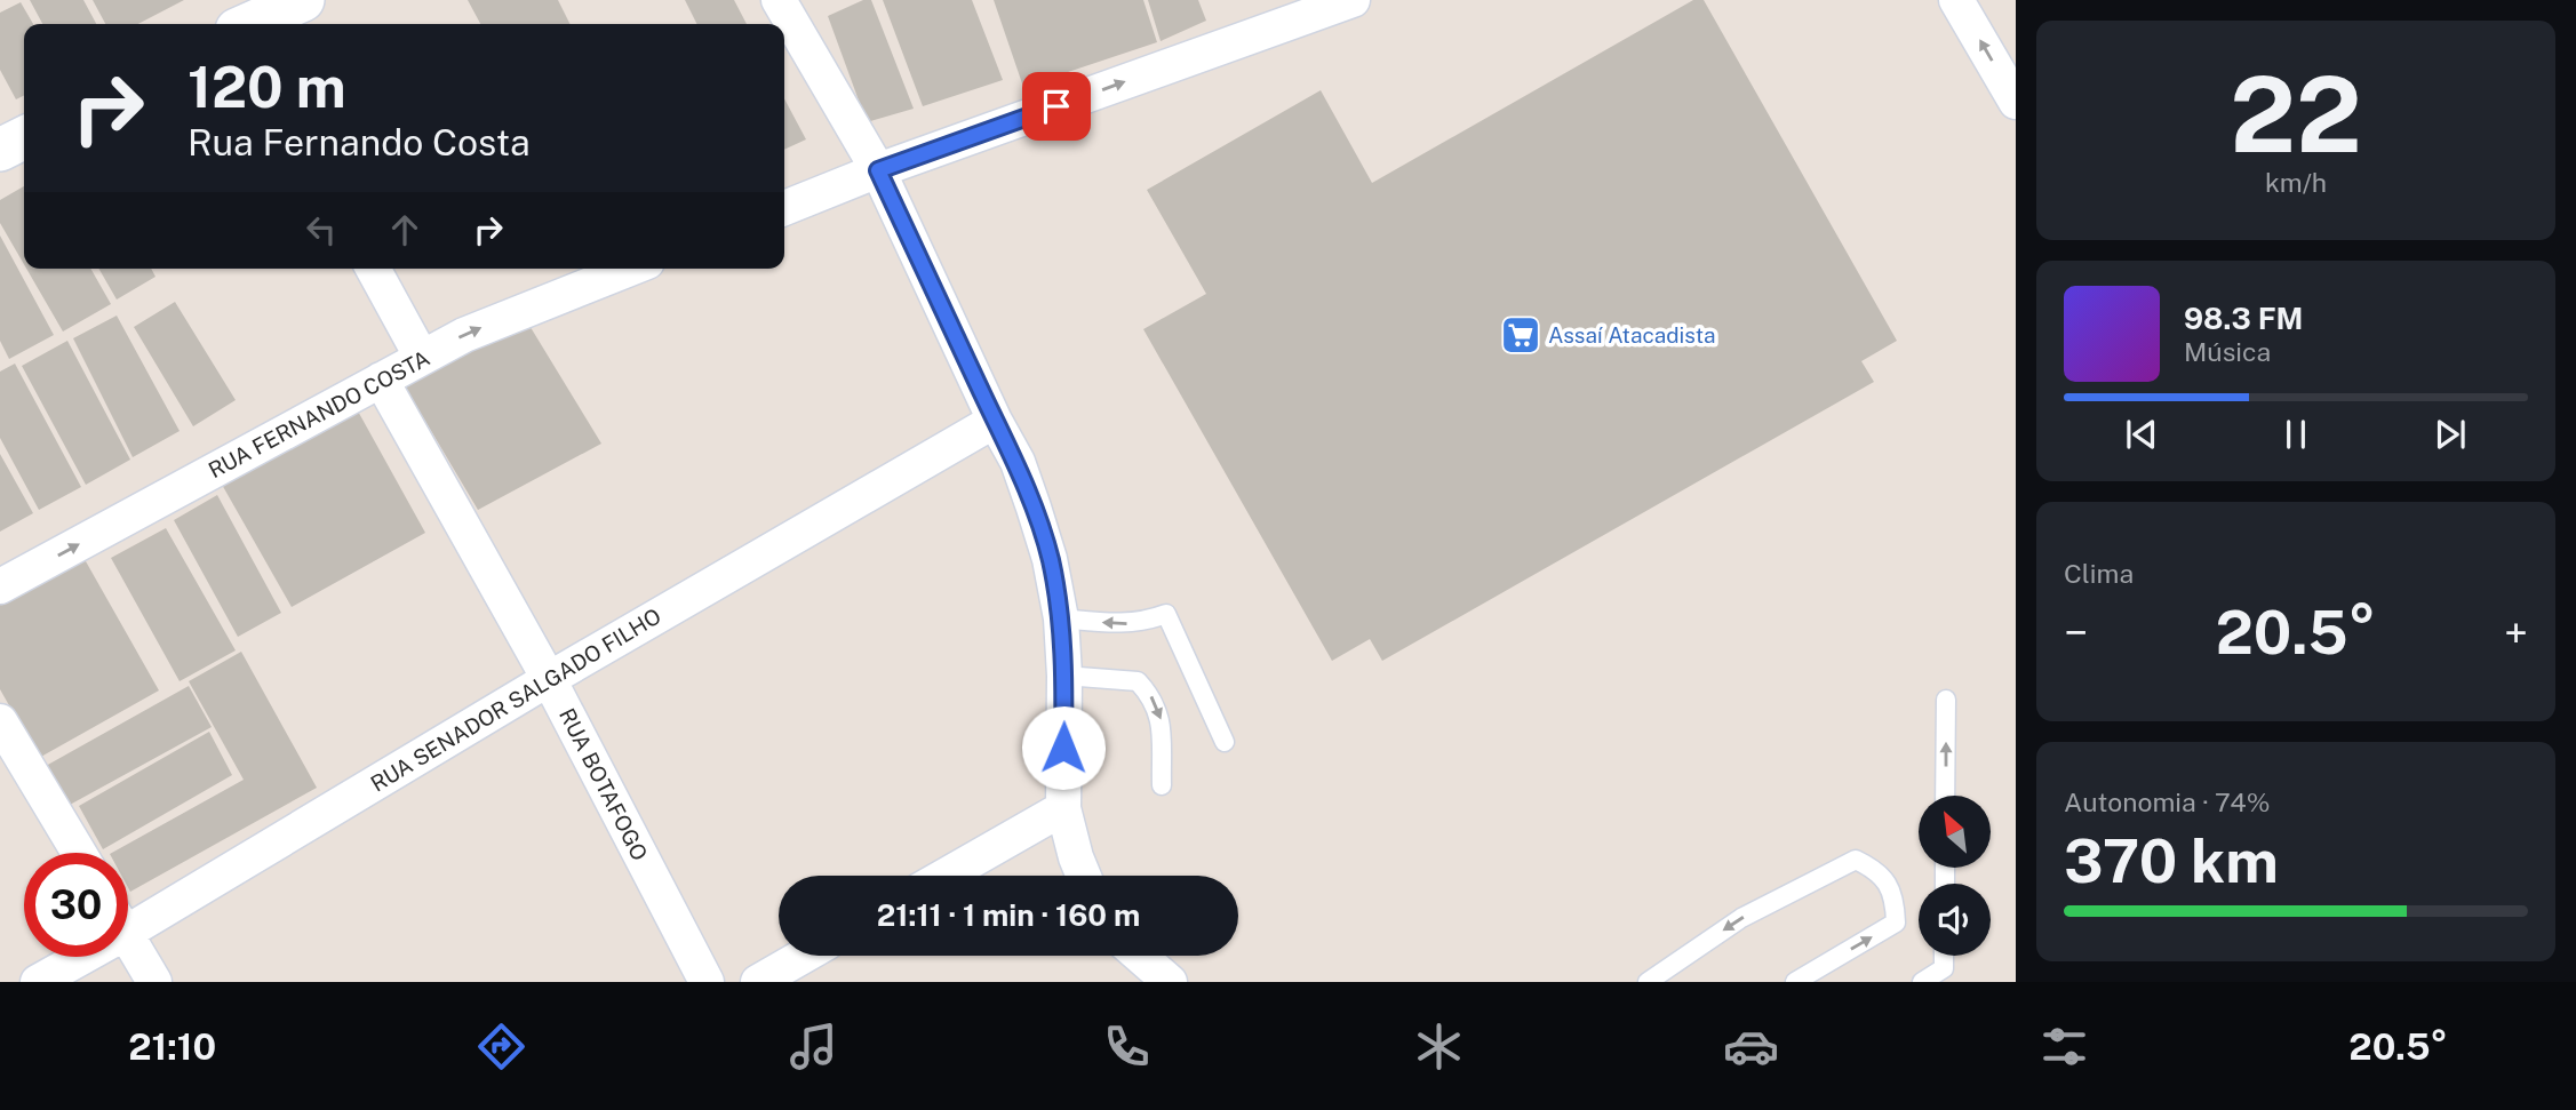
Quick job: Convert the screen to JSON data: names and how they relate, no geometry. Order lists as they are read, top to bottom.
{
  "streets": {
    "street": ["RUA FERNANDO COSTA", "RUA SENADOR SALGADO FILHO", "RUA BOTAFOGO"]
  },
  "crossings": [
    ["RUA FERNANDO COSTA", "RUA BOTAFOGO"],
    ["RUA SENADOR SALGADO FILHO", "RUA BOTAFOGO"]
  ],
  "one_way": ["RUA FERNANDO COSTA"],
  "places": {
    "supermarket": ["Assaí Atacadista"]
  },
  "north": "top left",
  "page": {
    "tile": [
      ["22", "km/h"],
      "Clima",
      ["Autonomia · 74%", "370 km"]
    ],
    "turn": ["120 m", "Rua Fernando Costa"],
    "song": ["98.3 FM", "Música"],
    "heat": ["−", "20.5°", "+"],
    "limit": "30",
    "trip": "21:11 · 1 min · 160 m",
    "tabs": ["21:10", "20.5°"]
  }
}
